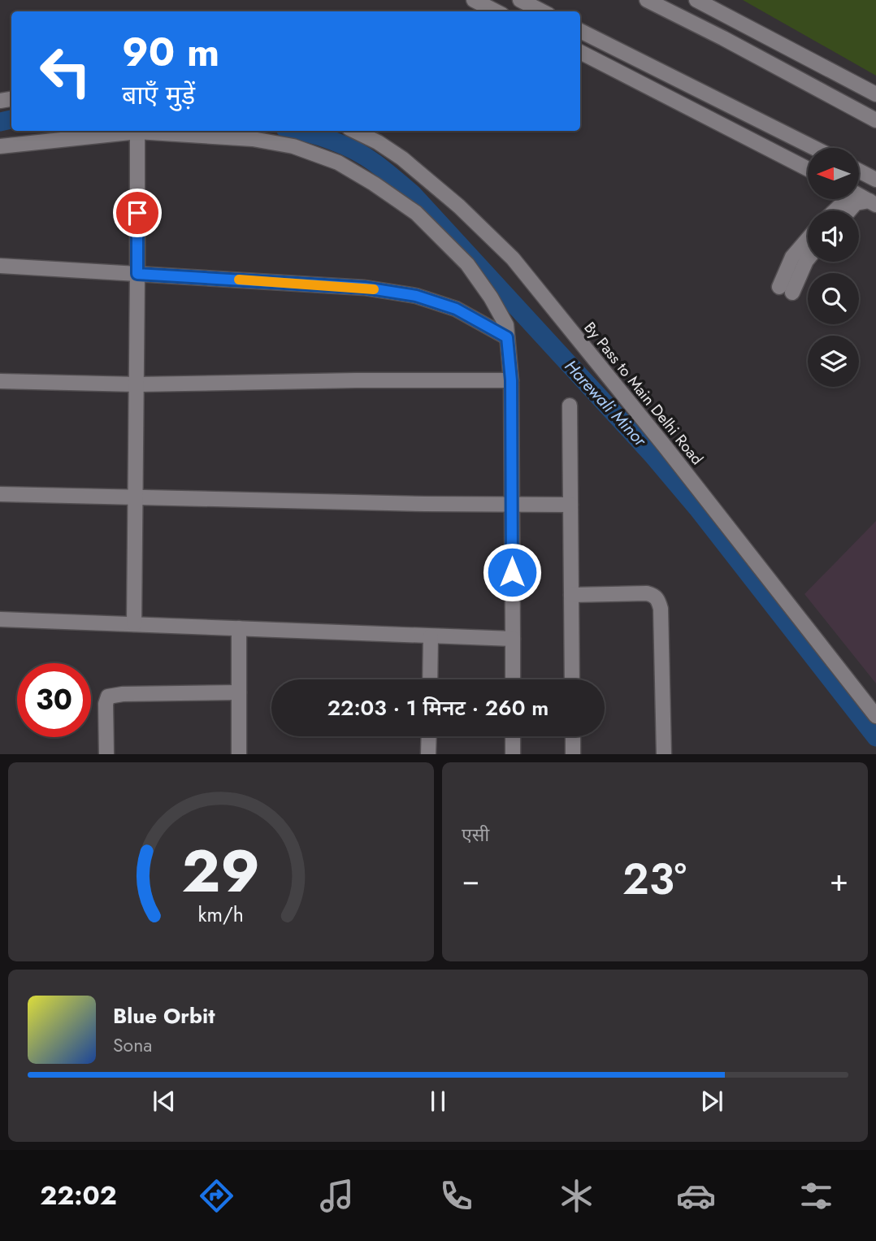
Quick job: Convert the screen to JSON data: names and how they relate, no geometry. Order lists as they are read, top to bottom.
{
  "streets": {
    "street": ["By Pass to Main Delhi Road"]
  },
  "water": ["Harewali Minor"],
  "north": "left",
  "page": {
    "turn": ["90 m", "बाएँ मुड़ें"],
    "limit": "30",
    "trip": "22:03 · 1 मिनट · 260 m",
    "tile": "एसी",
    "heat": ["−", "23°", "+"],
    "song": ["Blue Orbit", "Sona"],
    "tabs": "22:02",
    "gauge": ["29", "km/h"]
  }
}
